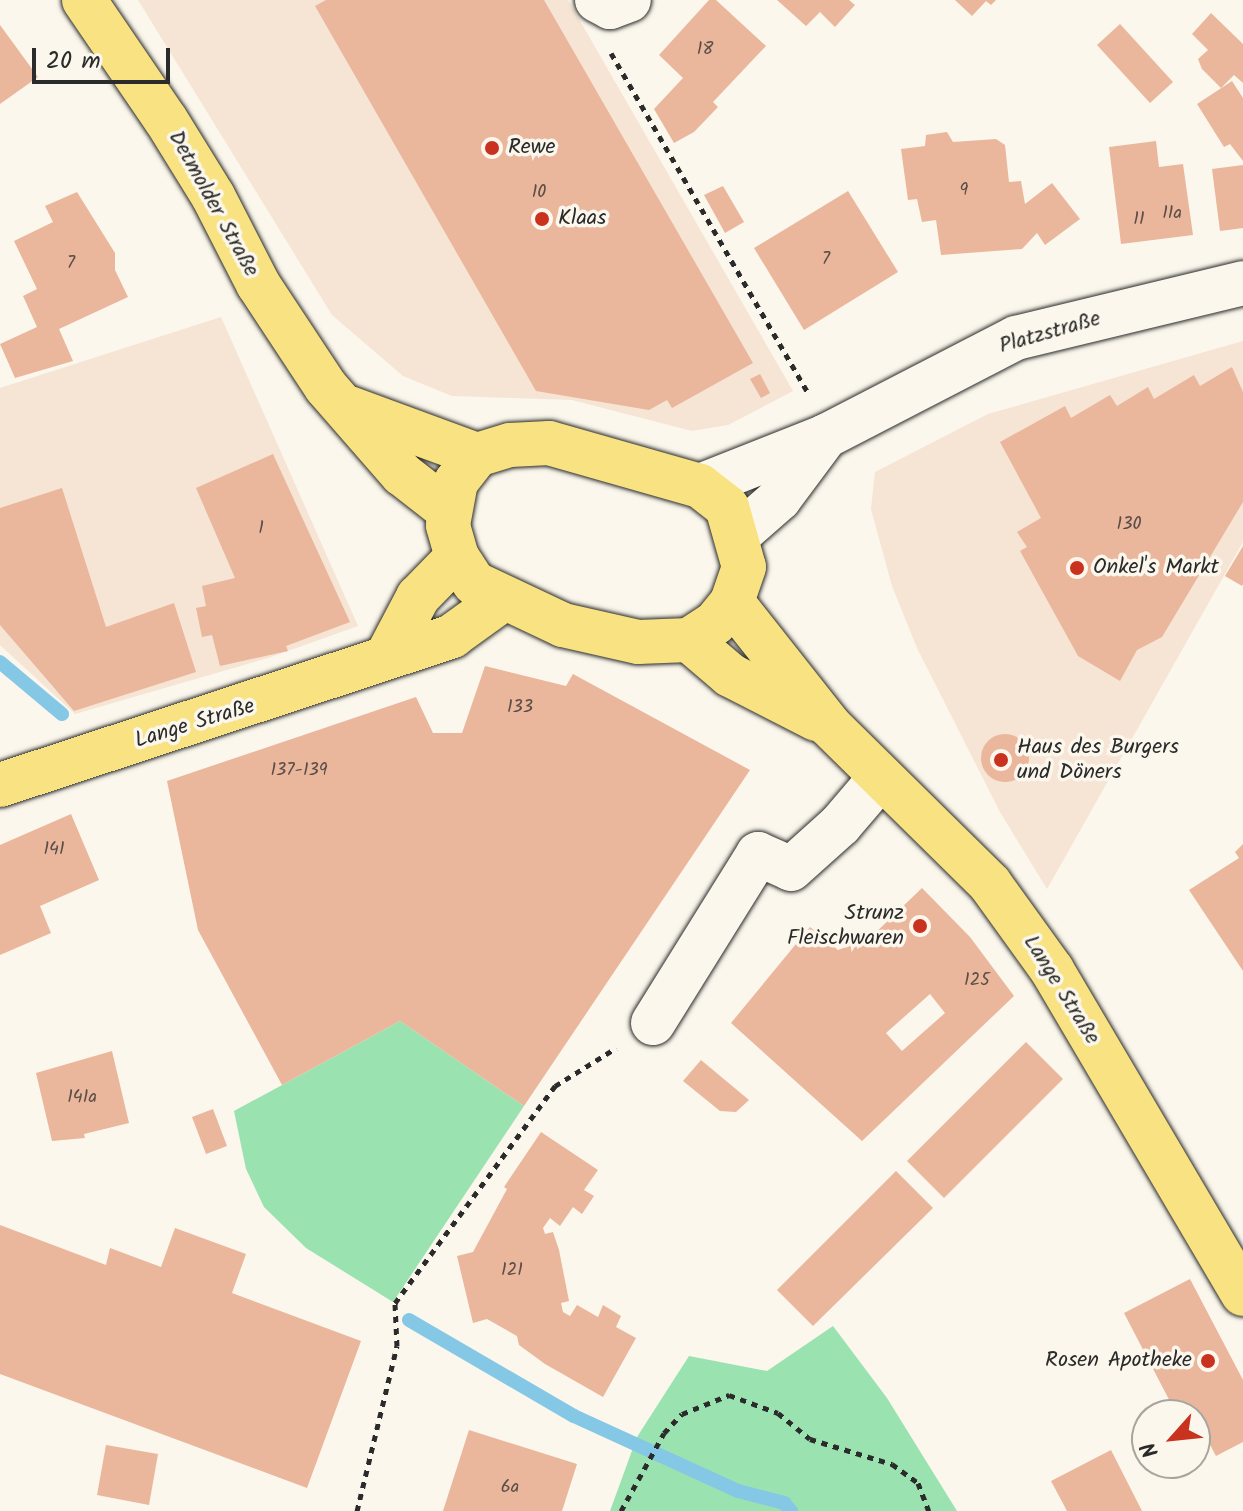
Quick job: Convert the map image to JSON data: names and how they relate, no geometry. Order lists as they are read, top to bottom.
{
  "streets": {
    "main road": ["Detmolder Straße", "Lange Straße"],
    "street": ["Platzstraße"]
  },
  "crossings": [
    ["Detmolder Straße", "Platzstraße"],
    ["Detmolder Straße", "Lange Straße"],
    ["Platzstraße", "Lange Straße"]
  ],
  "places": [
    "Rewe",
    "Klaas",
    "Onkel's Markt",
    "Haus des Burgers und Döners",
    "Strunz Fleischwaren",
    "Rosen Apotheke"
  ],
  "house_numbers": [
    "18",
    "9",
    "10",
    "11a",
    "11",
    "7",
    "7",
    "130",
    "1",
    "133",
    "137-139",
    "141",
    "125",
    "141a",
    "121",
    "6a"
  ],
  "scale_bar": "20 m",
  "north": "bottom left"
}
